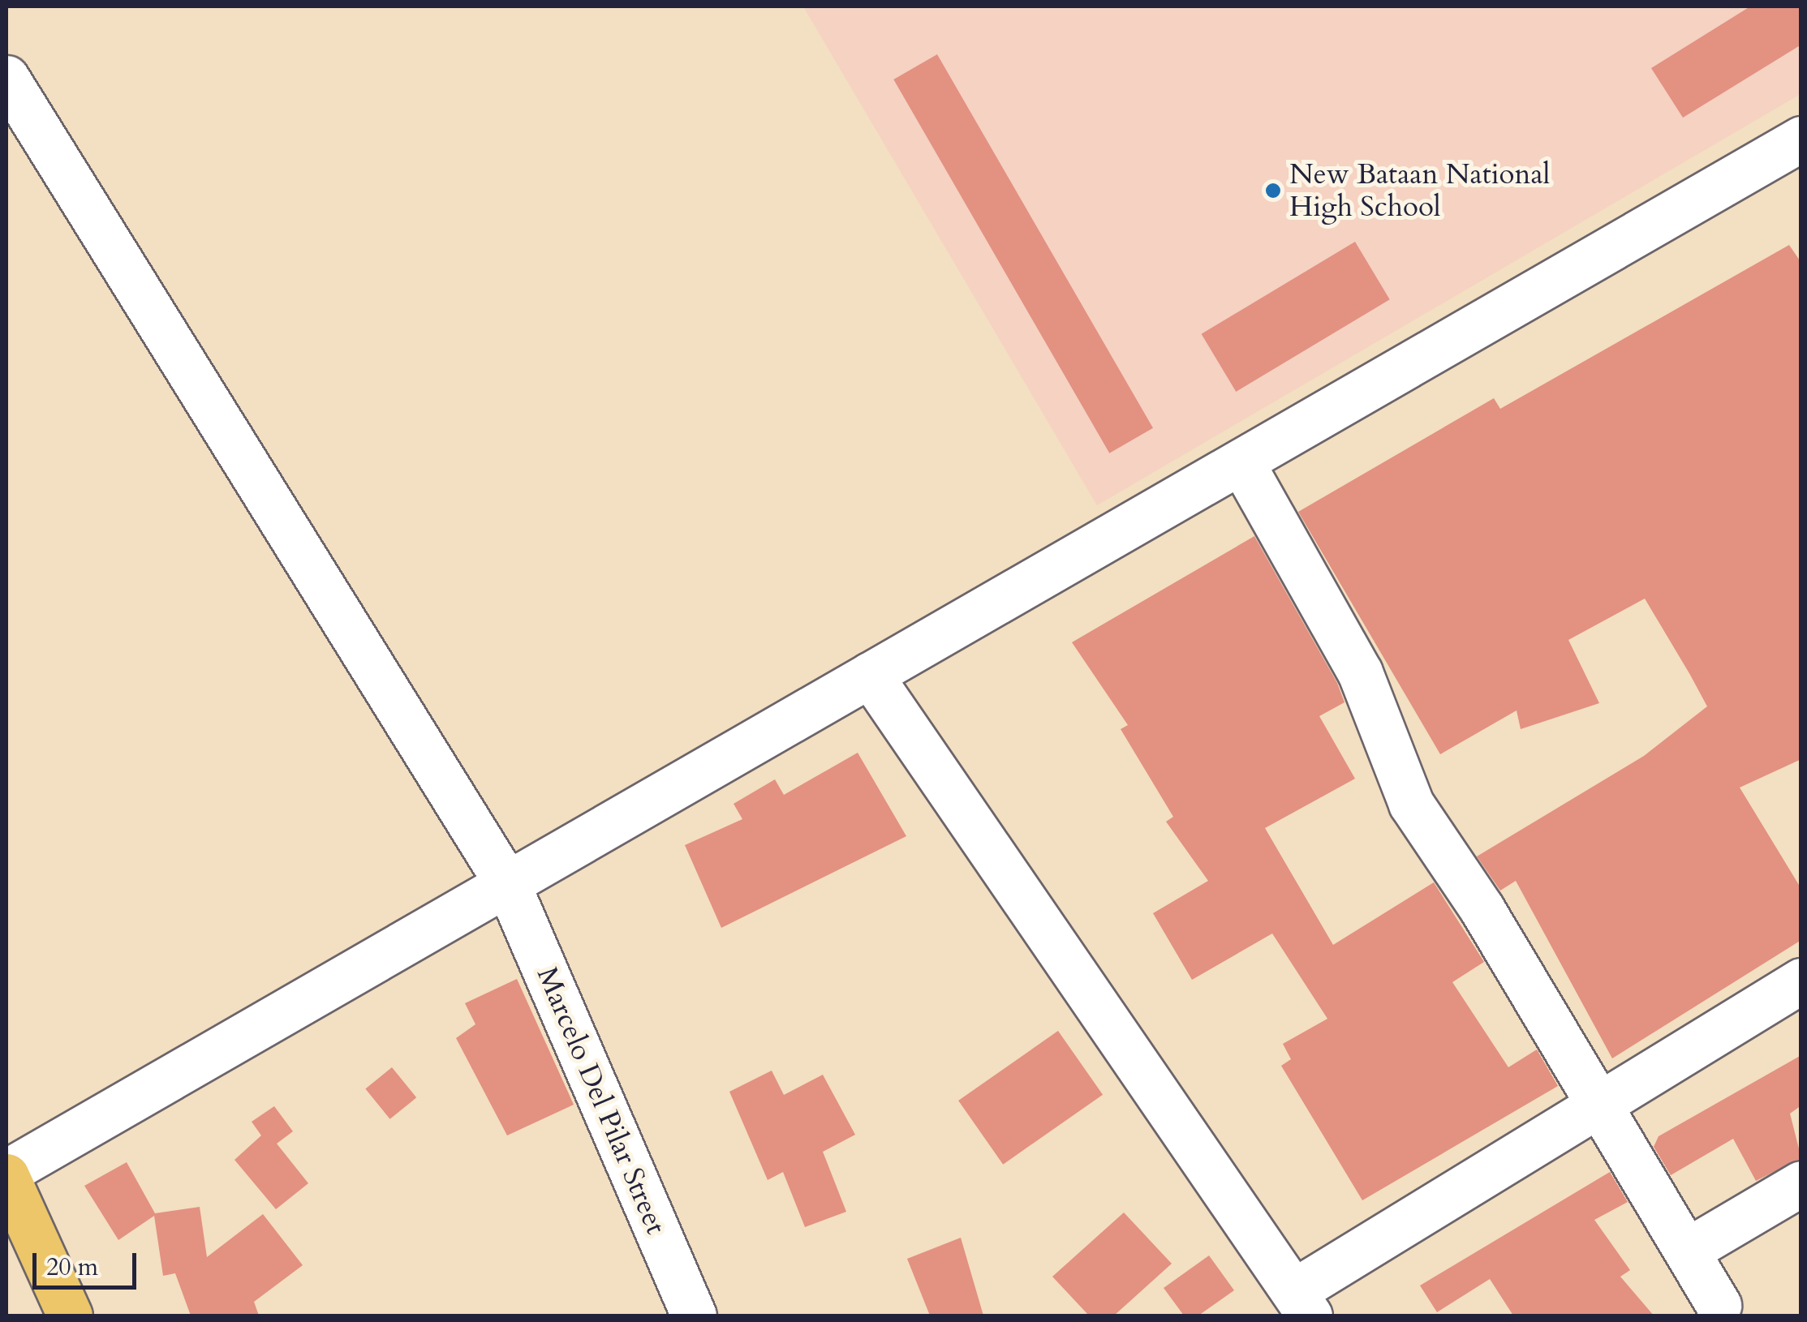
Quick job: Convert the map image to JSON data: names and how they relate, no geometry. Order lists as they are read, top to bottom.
{
  "streets": {
    "street": ["Marcelo Del Pilar Street"]
  },
  "places": ["New Bataan National High School"],
  "scale_bar": "20 m"
}
